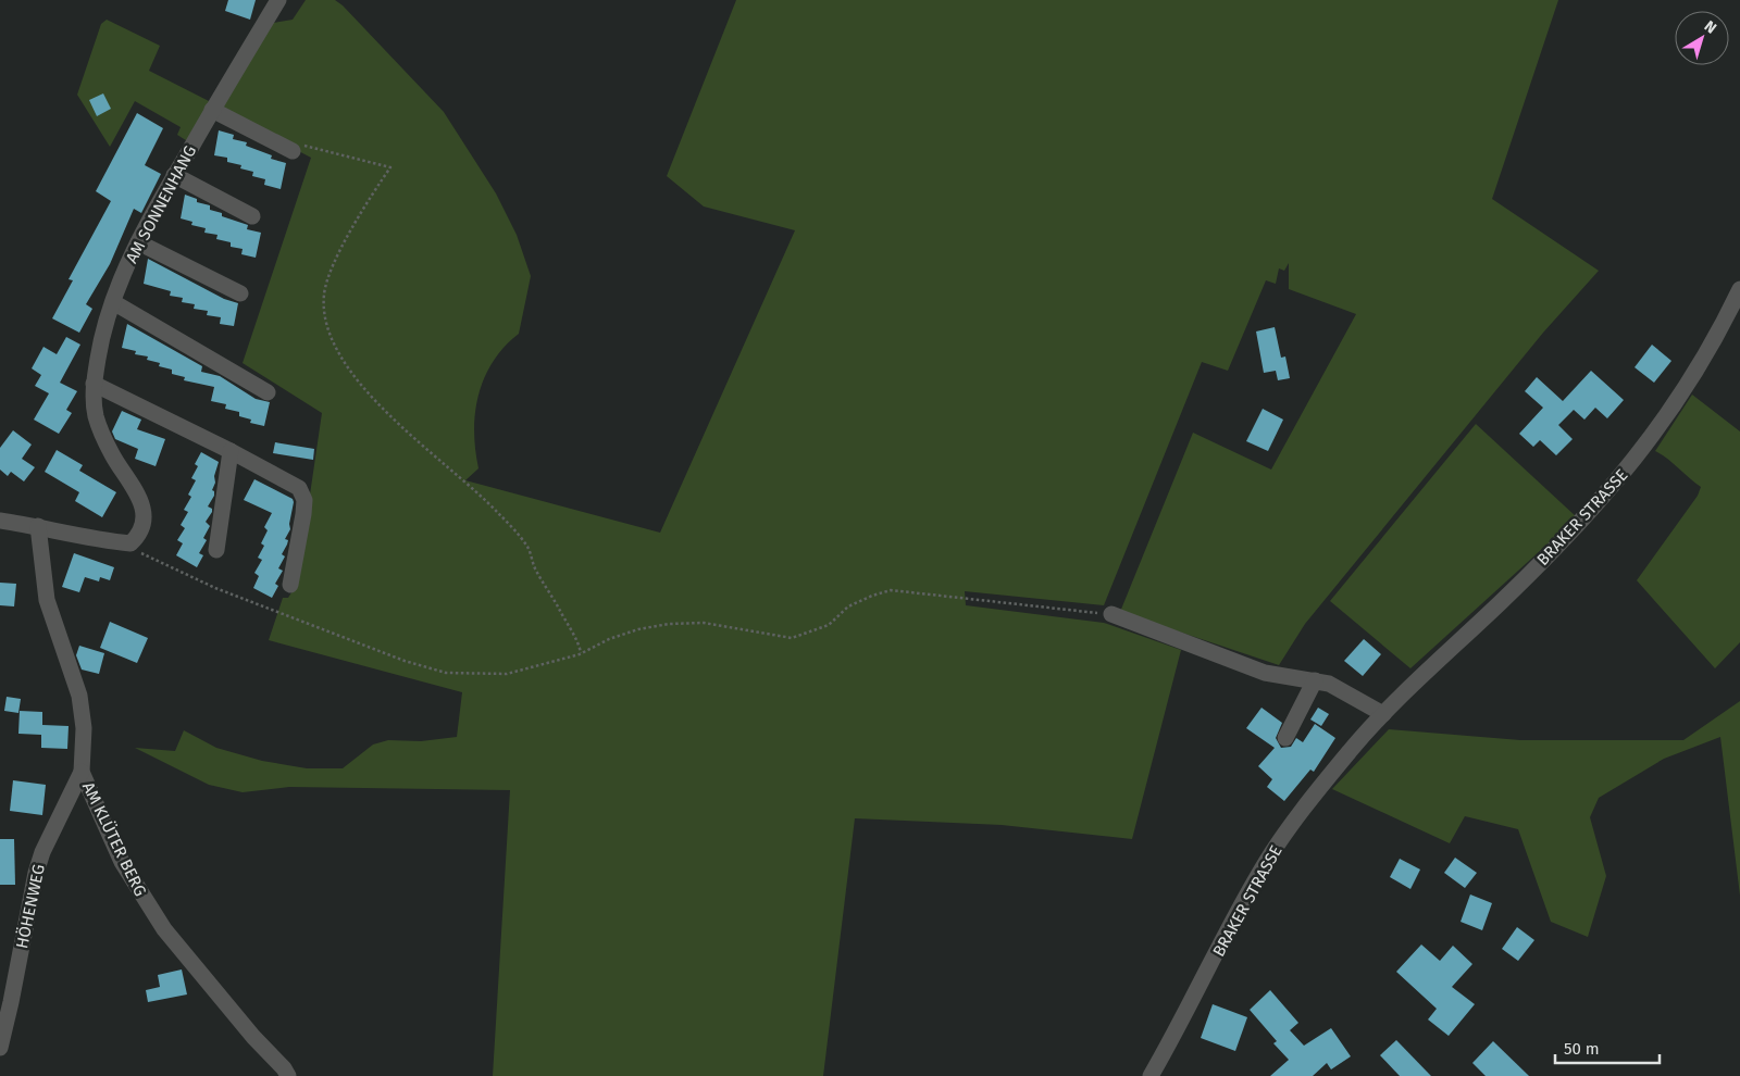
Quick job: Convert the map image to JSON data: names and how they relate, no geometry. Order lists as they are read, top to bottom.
{
  "streets": {
    "street": [
      "AM SONNENHANG",
      "BRAKER STRASSE",
      "AM KLÜTER BERG",
      "HÖHENWEG"
    ]
  },
  "crossings": [
    ["AM KLÜTER BERG", "HÖHENWEG"]
  ],
  "scale_bar": "50 m",
  "north": "top right"
}
